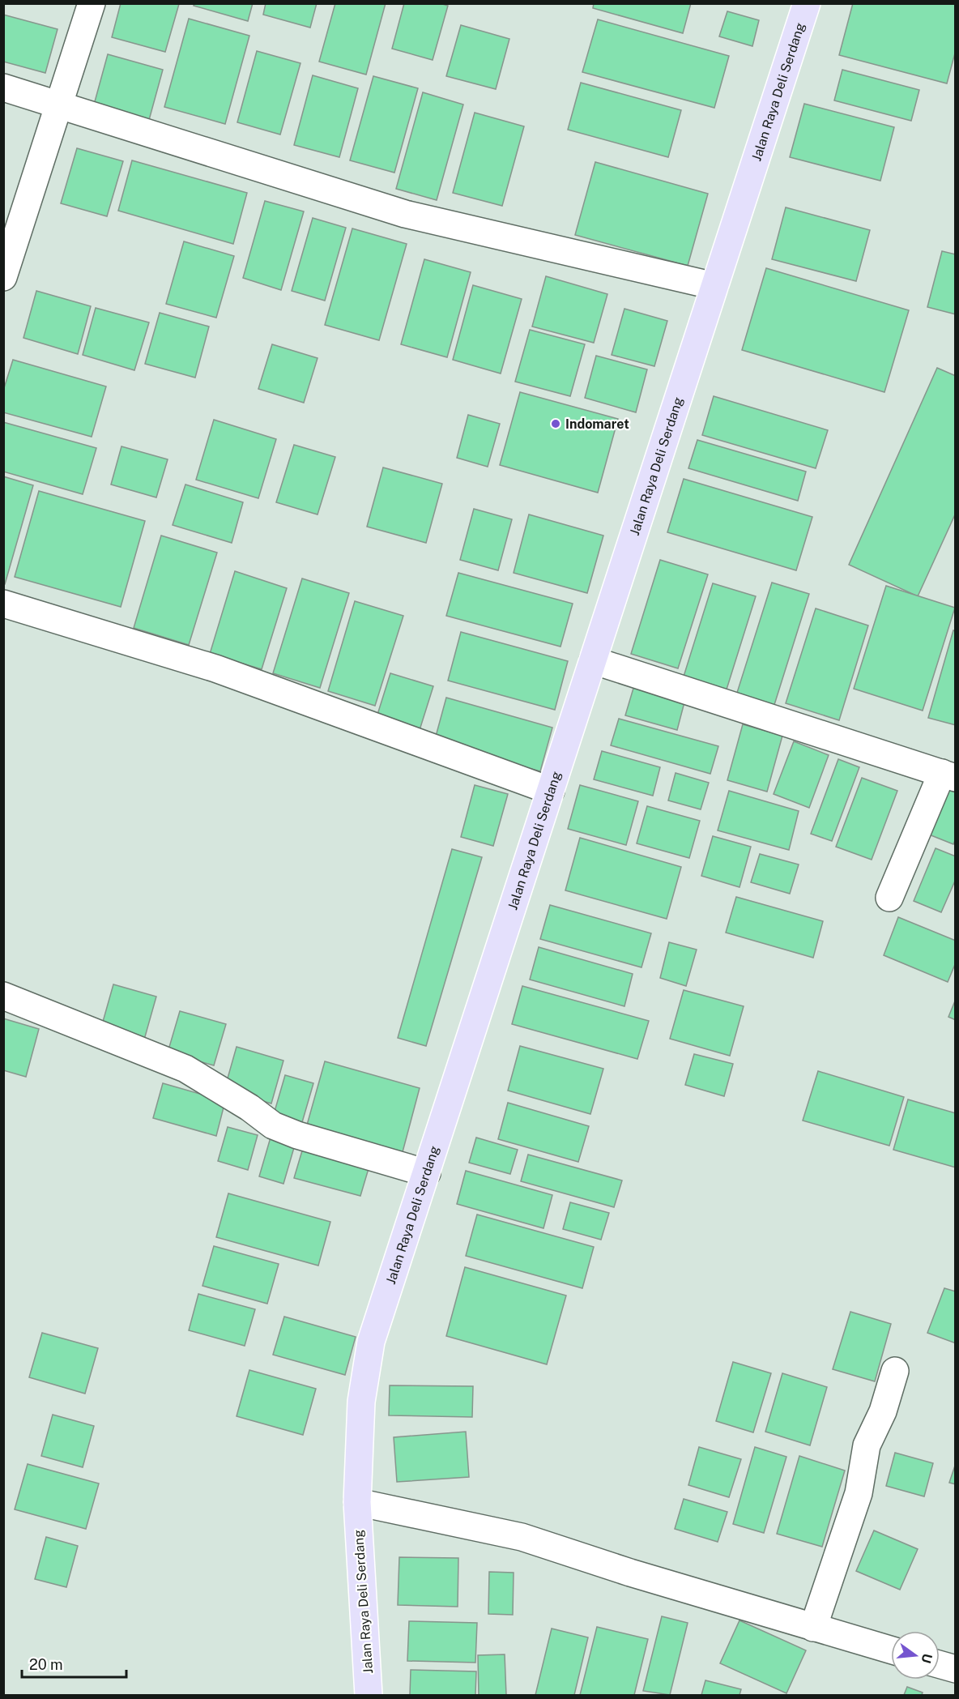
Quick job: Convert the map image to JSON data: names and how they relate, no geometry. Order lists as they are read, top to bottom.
{
  "streets": {
    "main road": ["Jalan Raya Deli Serdang"]
  },
  "places": ["Indomaret"],
  "scale_bar": "20 m",
  "north": "right"
}
